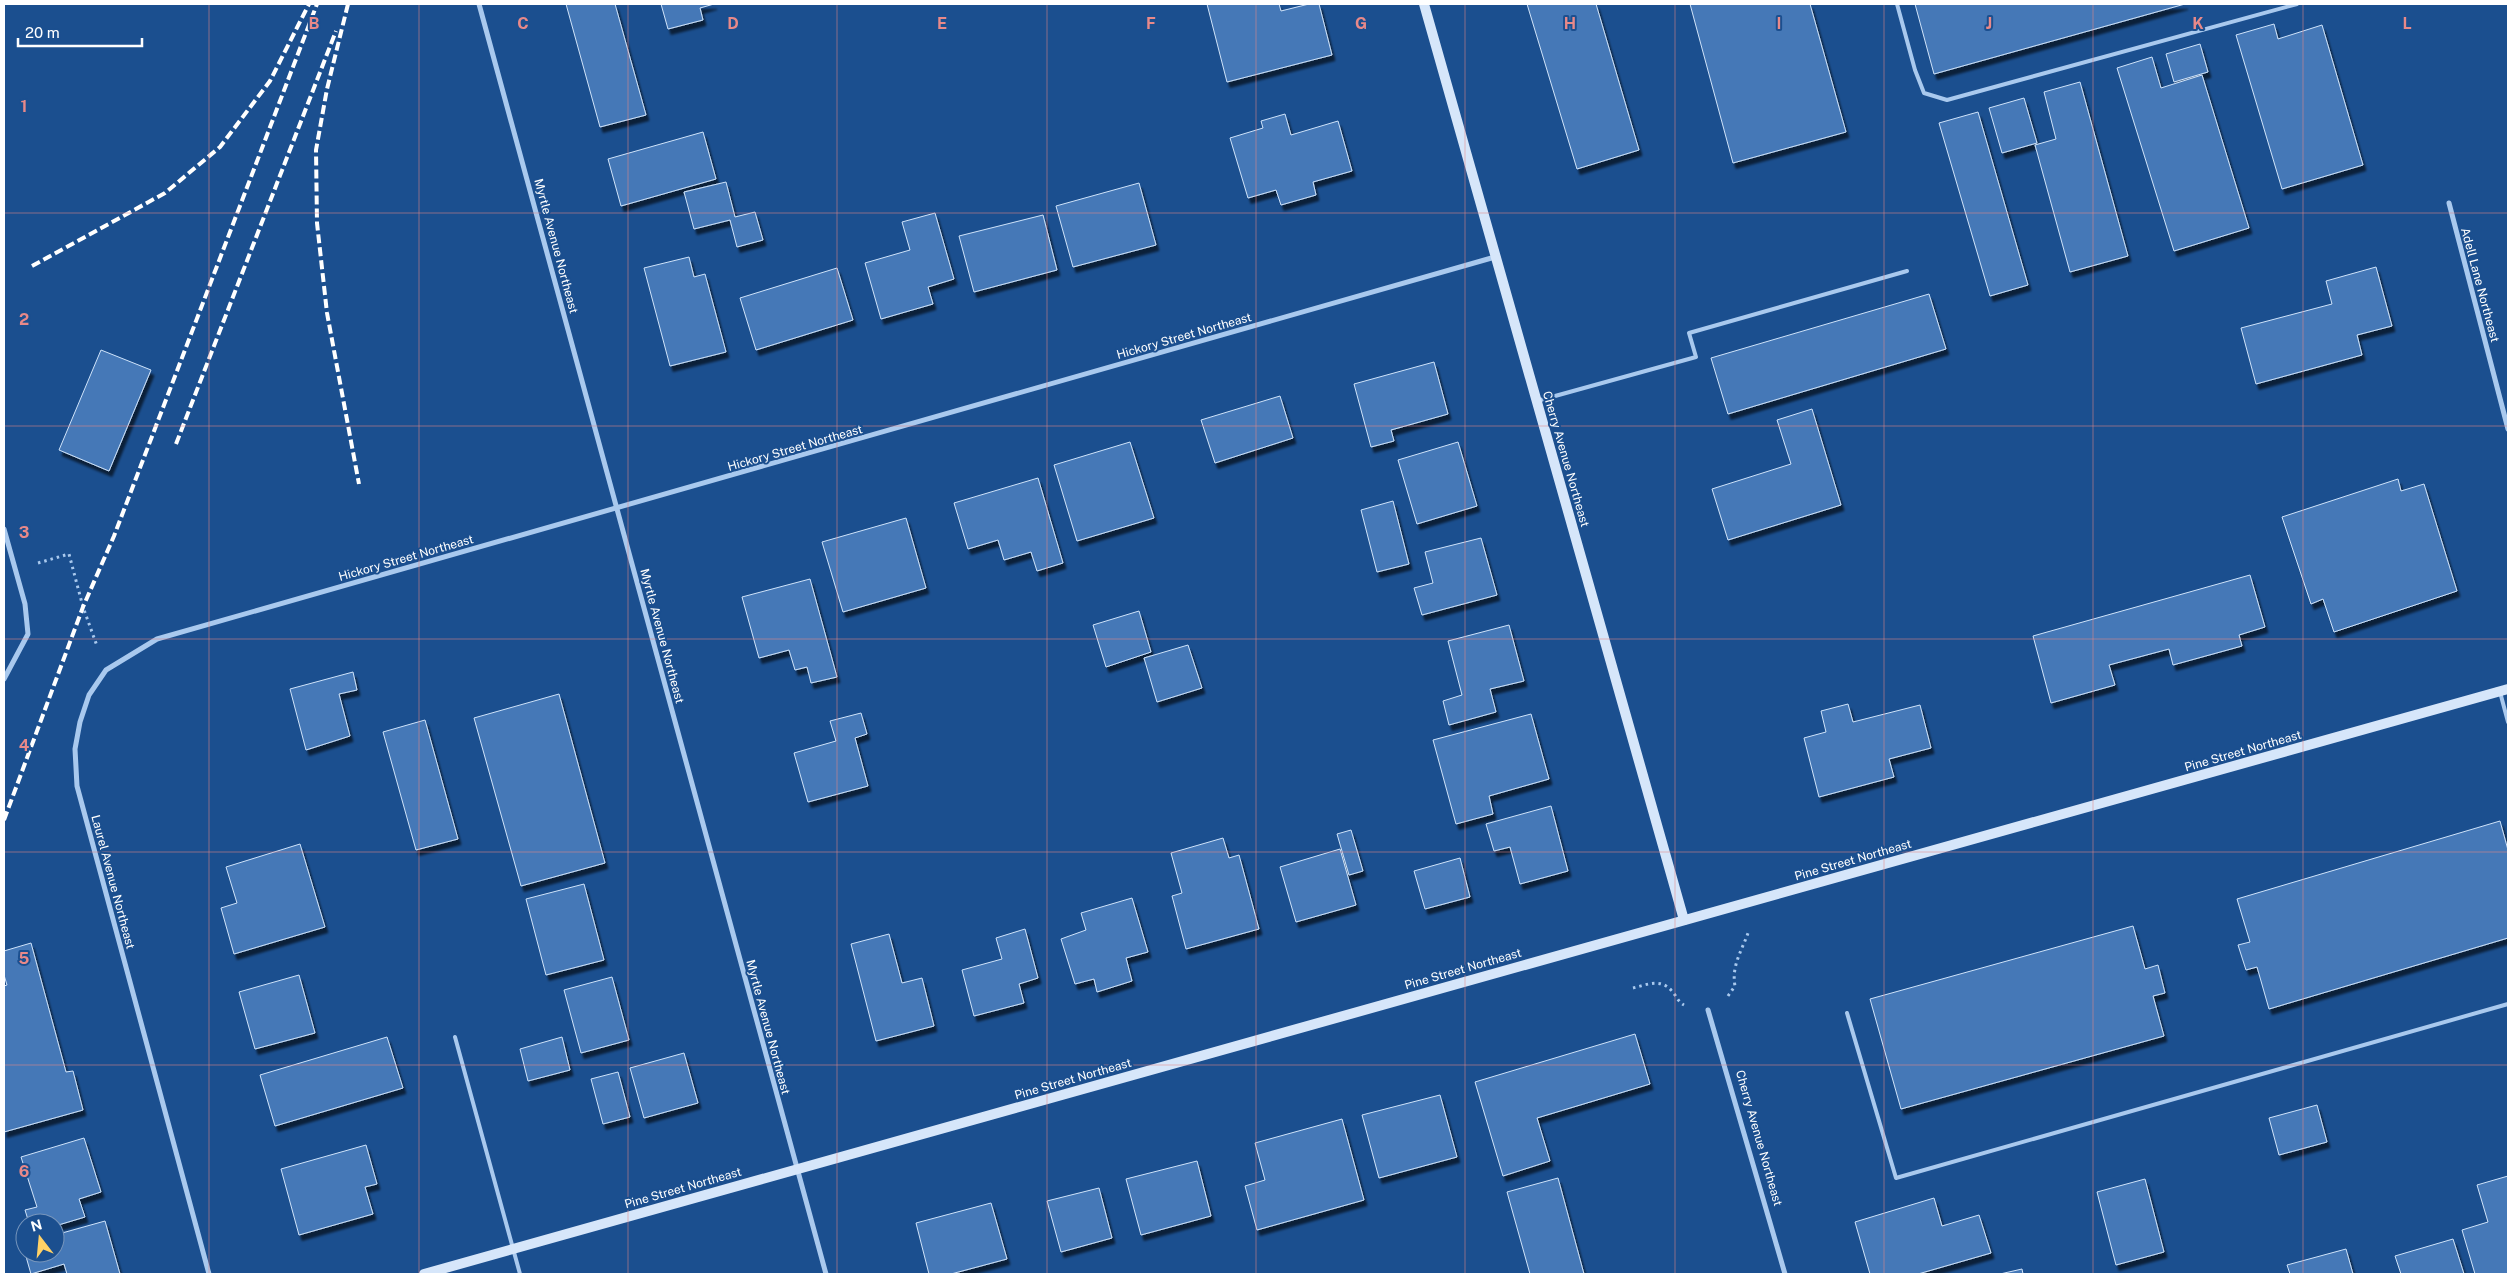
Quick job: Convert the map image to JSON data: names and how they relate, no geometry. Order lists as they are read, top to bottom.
{
  "streets": {
    "main road": ["Cherry Avenue Northeast", "Pine Street Northeast"],
    "street": [
      "Myrtle Avenue Northeast",
      "Adell Lane Northeast",
      "Hickory Street Northeast",
      "Laurel Avenue Northeast"
    ]
  },
  "crossings": [
    ["Myrtle Avenue Northeast", "Hickory Street Northeast"],
    ["Myrtle Avenue Northeast", "Pine Street Northeast"],
    ["Hickory Street Northeast", "Cherry Avenue Northeast"],
    ["Hickory Street Northeast", "Laurel Avenue Northeast"],
    ["Cherry Avenue Northeast", "Pine Street Northeast"]
  ],
  "scale_bar": "20 m",
  "north": "top",
  "grid": {
    "columns": [
      "B",
      "C",
      "D",
      "E",
      "F",
      "G",
      "H",
      "I",
      "J",
      "K",
      "L"
    ],
    "rows": [
      "1",
      "2",
      "3",
      "4",
      "5",
      "6"
    ]
  }
}
